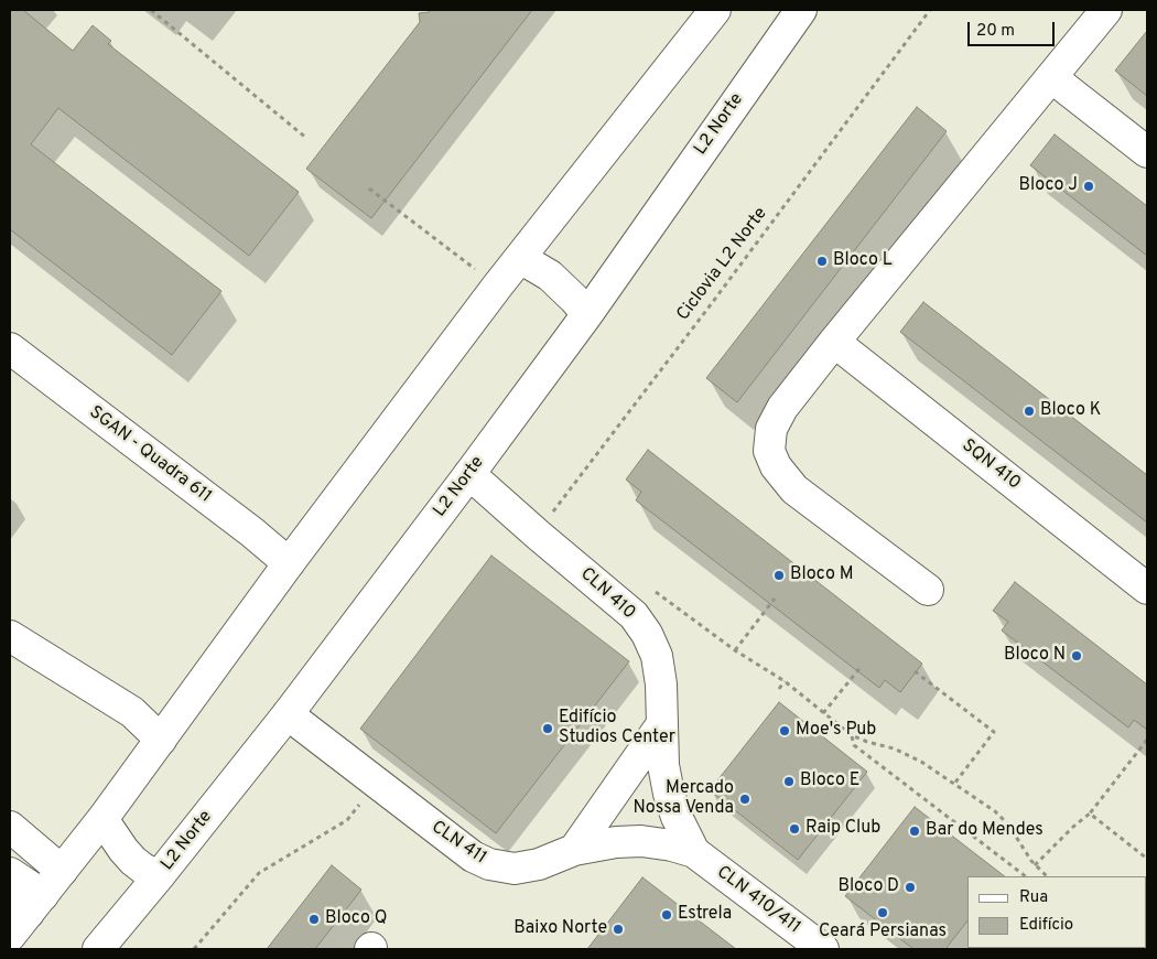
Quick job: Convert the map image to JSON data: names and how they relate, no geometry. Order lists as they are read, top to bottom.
{
  "streets": {
    "street": [
      "L2 Norte",
      "SGAN - Quadra 611",
      "SQN 410",
      "CLN 410",
      "CLN 411",
      "CLN 410/411"
    ],
    "path": ["Ciclovia L2 Norte"]
  },
  "crossings": [
    ["L2 Norte", "CLN 410"],
    ["L2 Norte", "CLN 411"],
    ["Ciclovia L2 Norte", "CLN 410"],
    ["CLN 410", "CLN 411"],
    ["CLN 410", "CLN 410/411"],
    ["CLN 411", "CLN 410/411"]
  ],
  "places": [
    "Bloco J",
    "Bloco L",
    "Bloco K",
    "Bloco M",
    "Bloco N",
    "Edifício Studios Center",
    "Moe's Pub",
    "Bloco E",
    "Mercado Nossa Venda",
    "Raip Club",
    "Bar do Mendes",
    "Bloco D",
    "Ceará Persianas",
    "Estrela",
    "Bloco Q",
    "Baixo Norte"
  ],
  "legend": ["Rua", "Edifício"],
  "scale_bar": "20 m"
}
